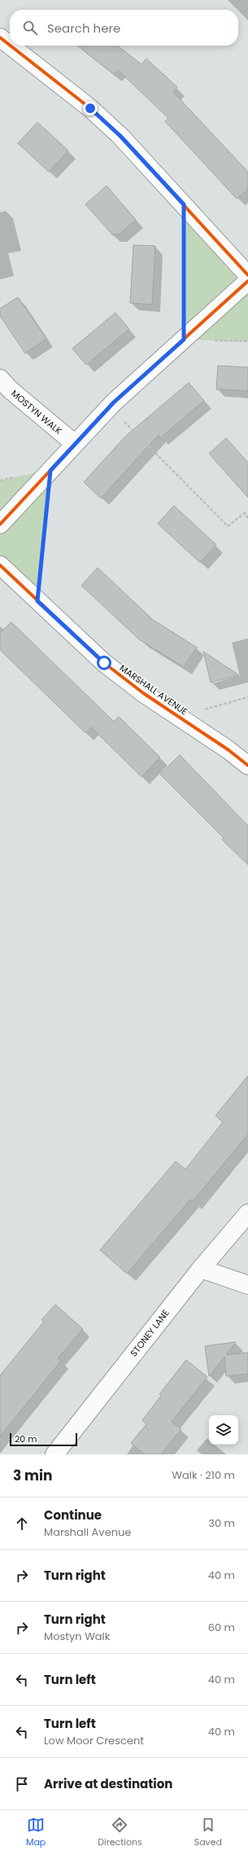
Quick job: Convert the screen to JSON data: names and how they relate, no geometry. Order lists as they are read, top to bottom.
{
  "streets": {
    "street": ["MOSTYN WALK", "MARSHALL AVENUE", "STONEY LANE"]
  },
  "scale_bar": "20 m",
  "page": {
    "search": "Search here",
    "scale": "20 m",
    "heading": ["3 min", "Walk · 210 m"],
    "list": [
      ["Continue", "Marshall Avenue", "30 m"],
      ["Turn right", "40 m"],
      ["Turn right", "Mostyn Walk", "60 m"],
      ["Turn left", "40 m"],
      ["Turn left", "Low Moor Crescent", "40 m"],
      "Arrive at destination"
    ],
    "nav": ["Map", "Directions", "Saved"]
  }
}
